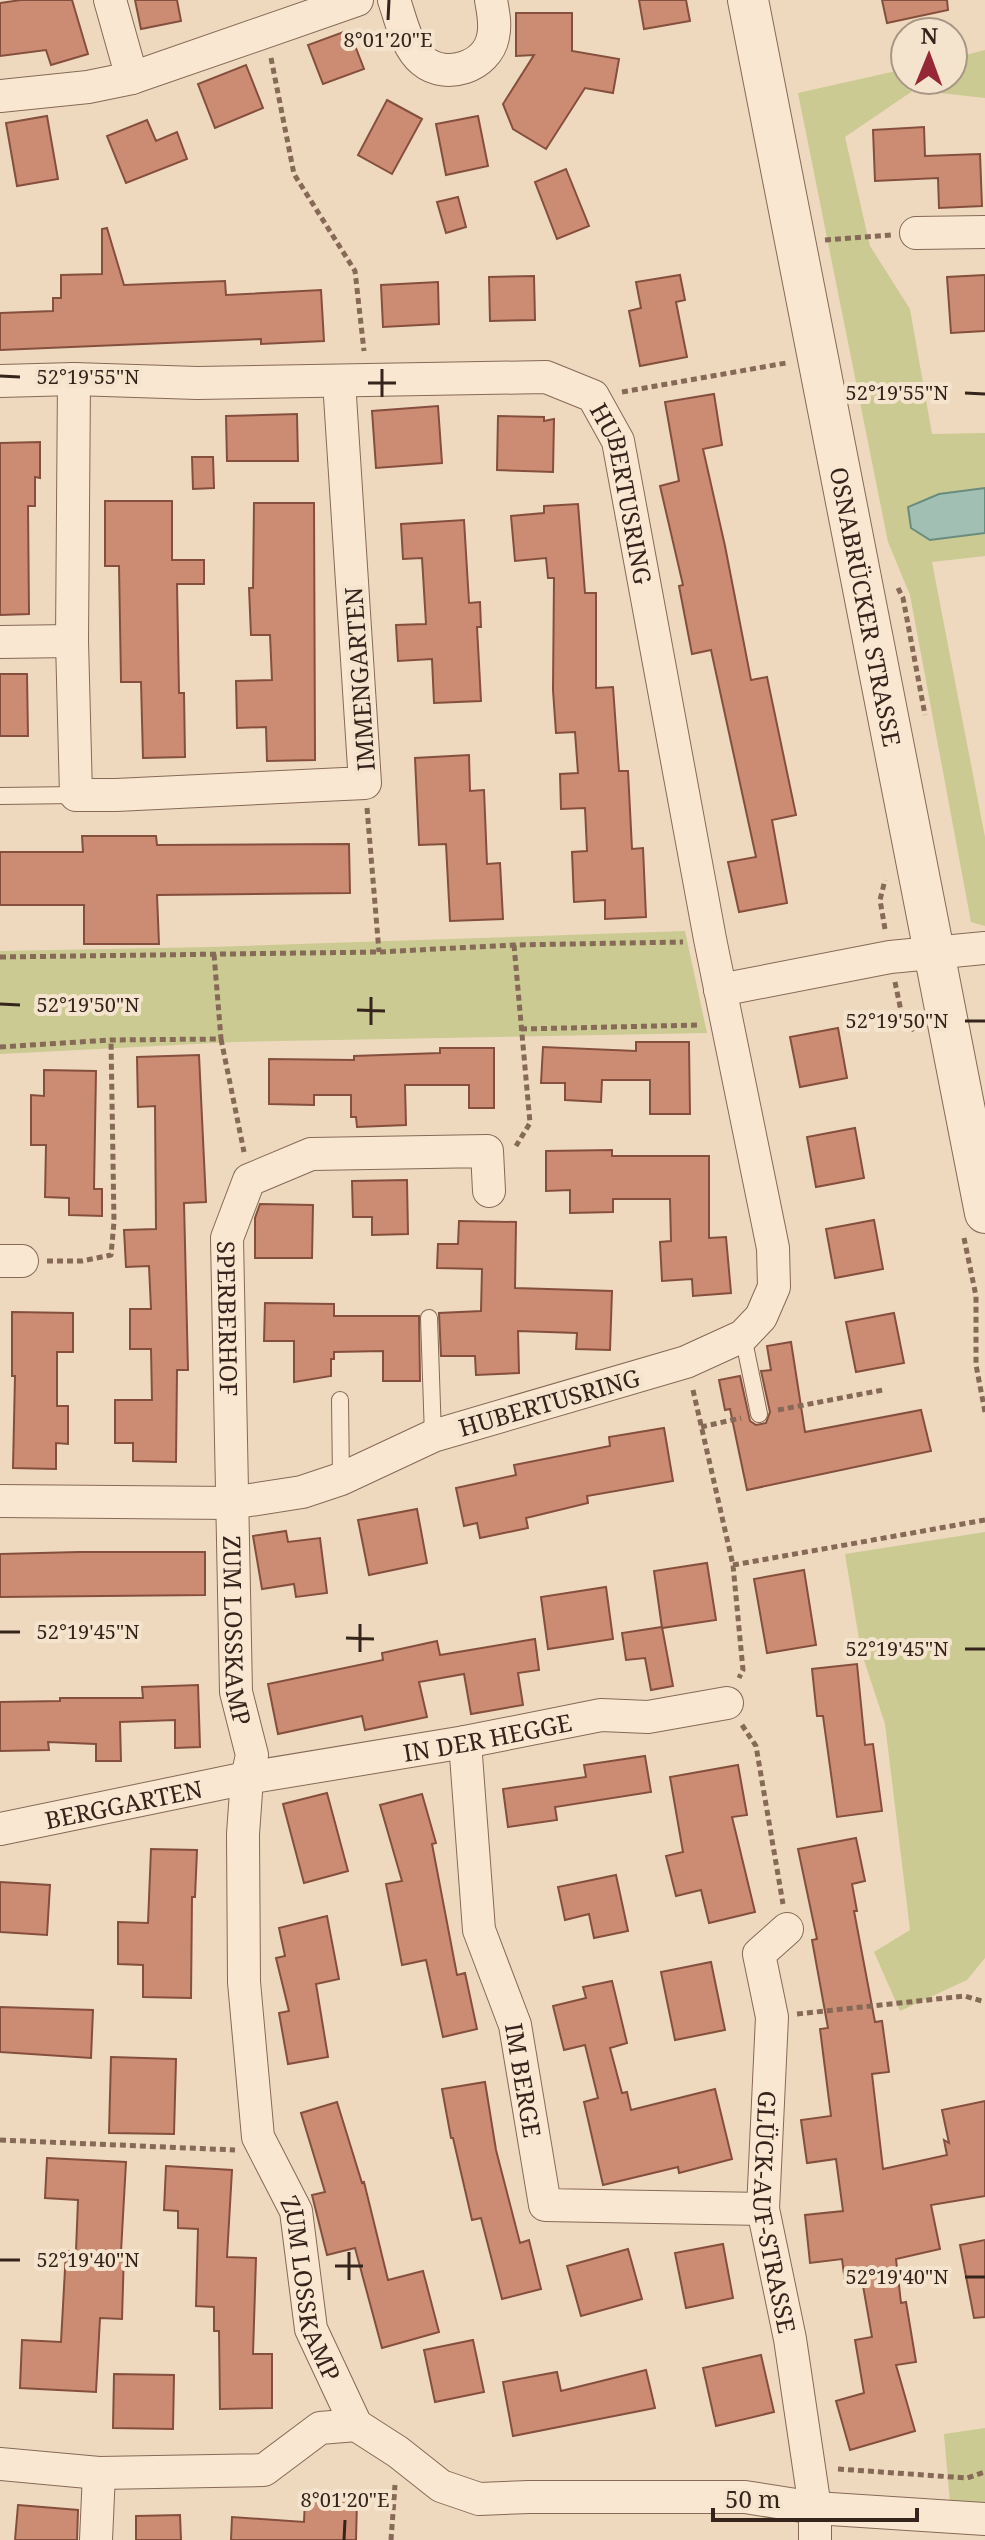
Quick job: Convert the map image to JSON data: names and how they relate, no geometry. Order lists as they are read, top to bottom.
{
  "streets": {
    "street": [
      "HUBERTUSRING",
      "OSNABRÜCKER STRASSE",
      "IMMENGARTEN",
      "SPERBERHOF",
      "ZUM LOSSKAMP",
      "IN DER HEGGE",
      "BERGGARTEN",
      "IM BERGE",
      "GLÜCK-AUF-STRASSE"
    ]
  },
  "crossings": [
    ["HUBERTUSRING", "IMMENGARTEN"],
    ["HUBERTUSRING", "SPERBERHOF"],
    ["HUBERTUSRING", "ZUM LOSSKAMP"],
    ["SPERBERHOF", "ZUM LOSSKAMP"],
    ["ZUM LOSSKAMP", "IN DER HEGGE"],
    ["ZUM LOSSKAMP", "BERGGARTEN"],
    ["IN DER HEGGE", "BERGGARTEN"],
    ["IN DER HEGGE", "IM BERGE"],
    ["IM BERGE", "GLÜCK-AUF-STRASSE"]
  ],
  "scale_bar": "50 m",
  "north": "top",
  "coordinates": [
    "8°01'20\"E",
    "52°19'55\"N",
    "52°19'50\"N",
    "52°19'45\"N",
    "52°19'40\"N"
  ]
}
